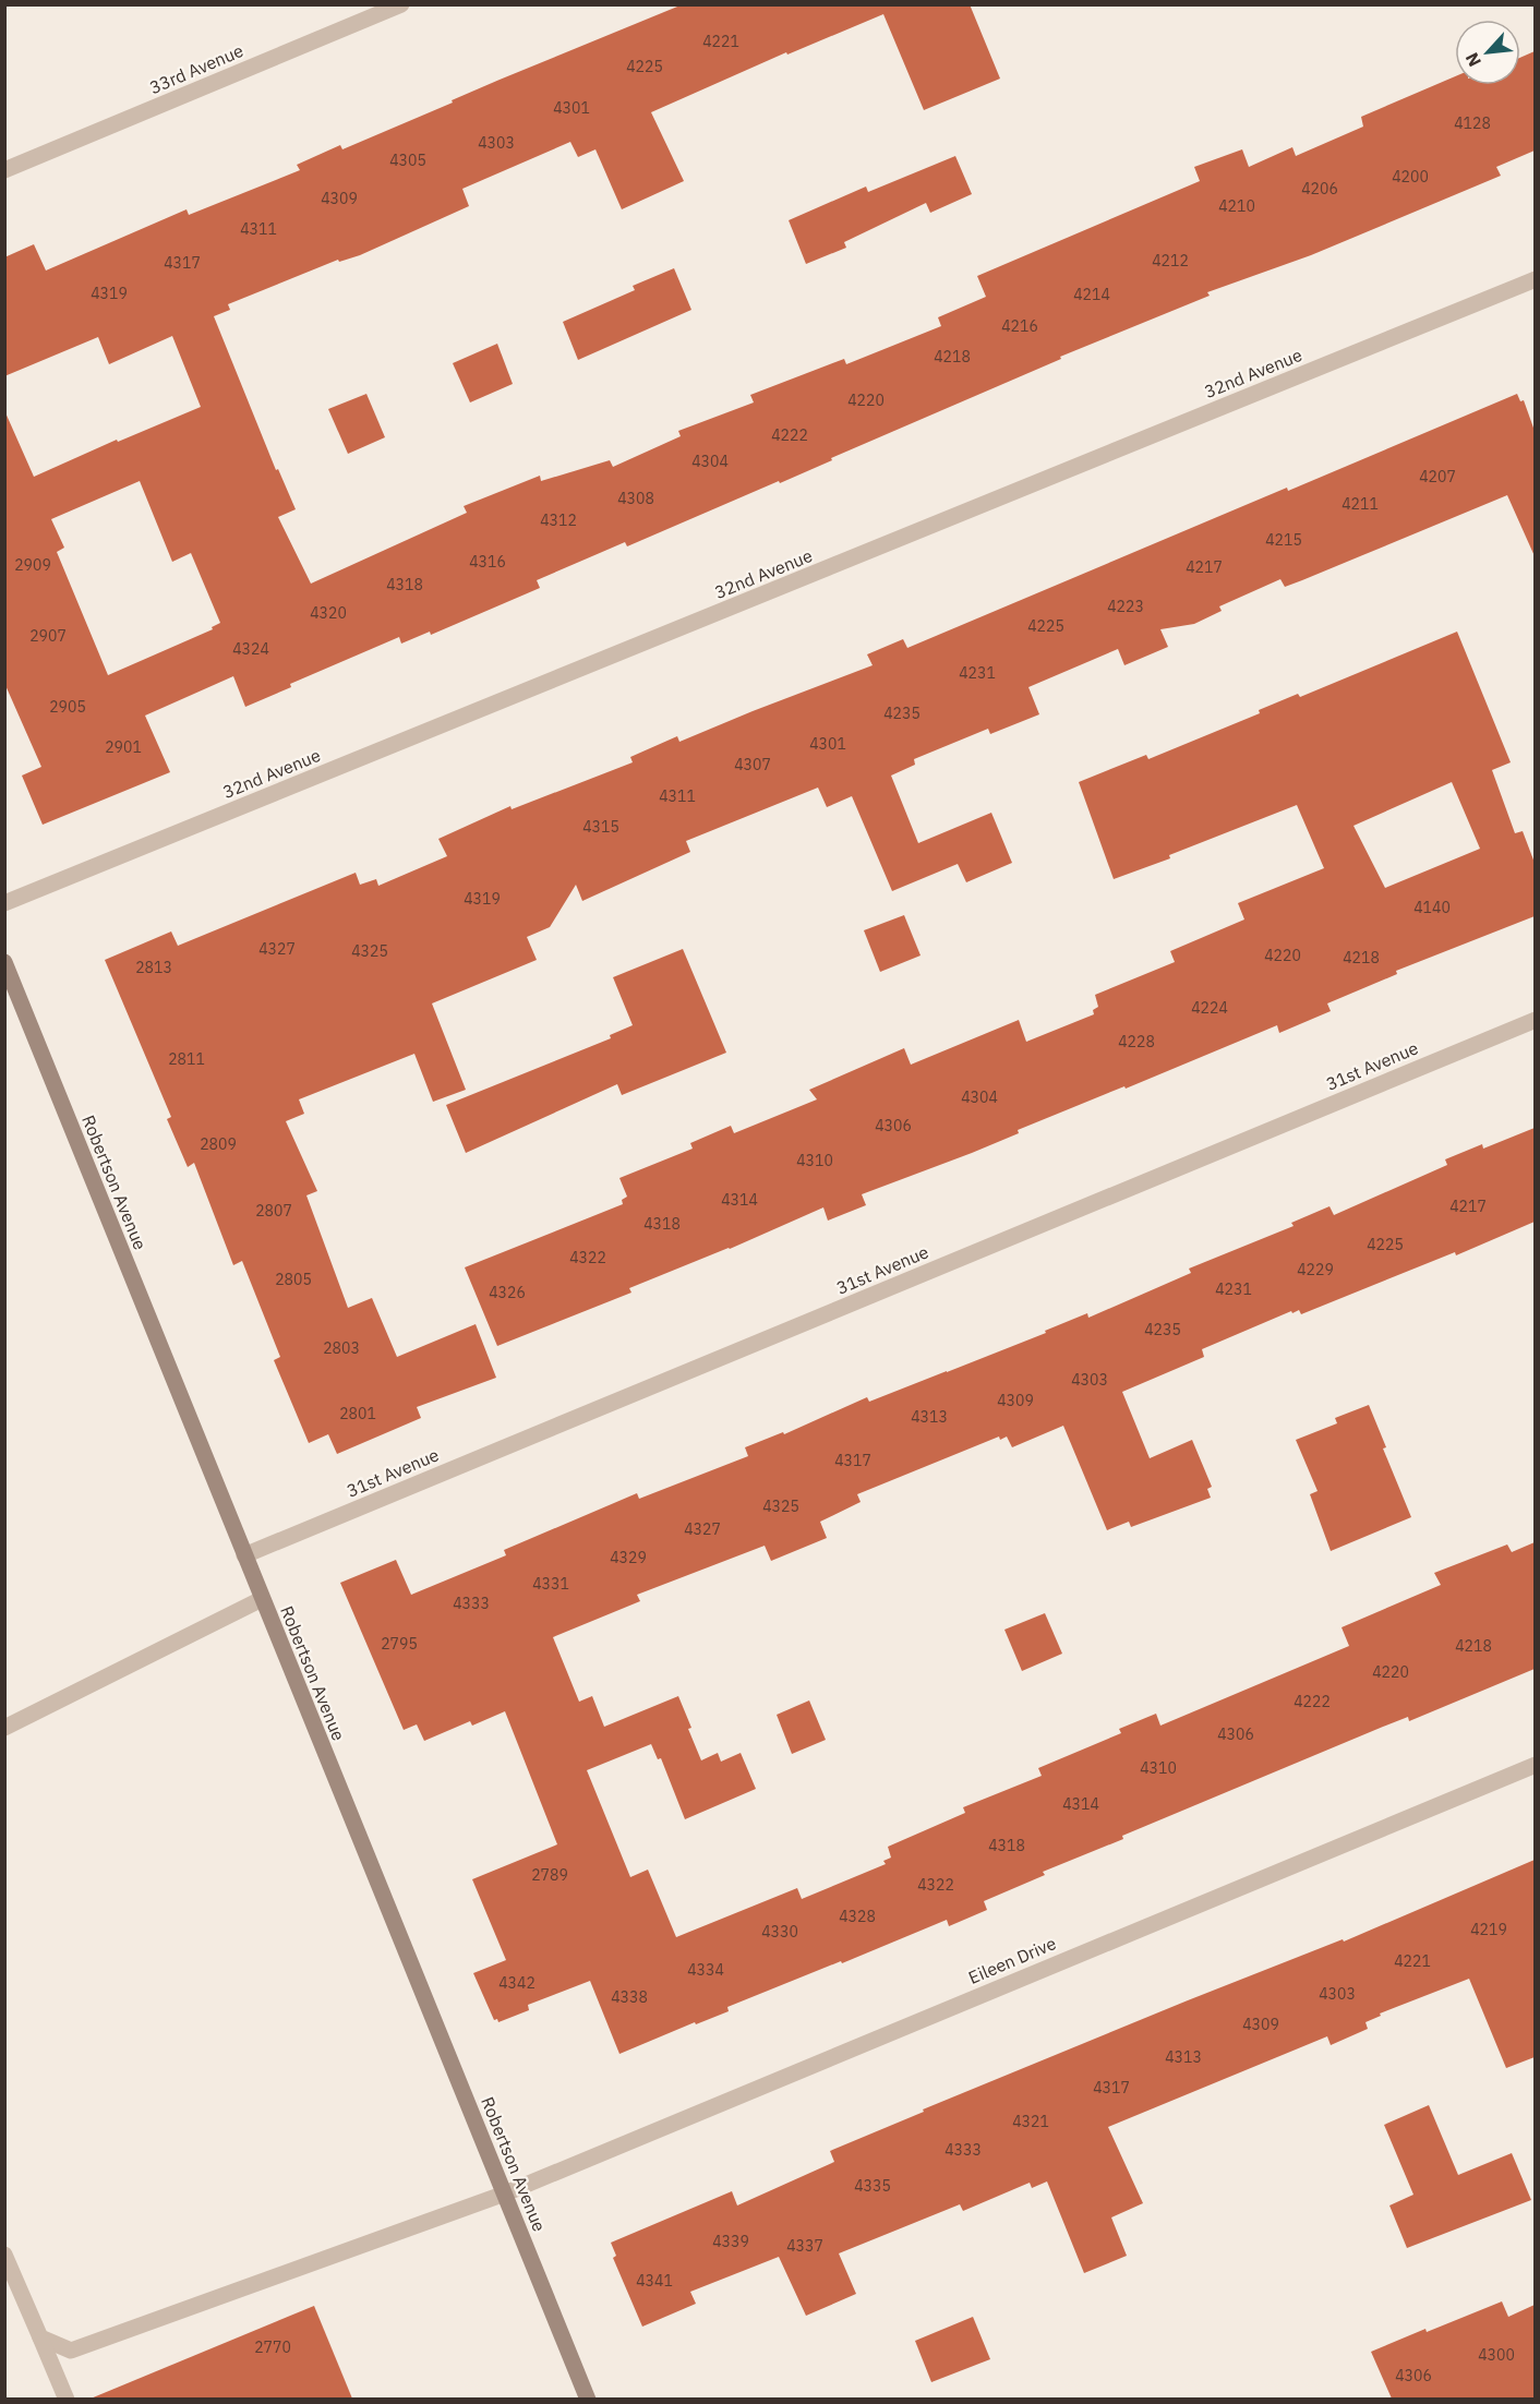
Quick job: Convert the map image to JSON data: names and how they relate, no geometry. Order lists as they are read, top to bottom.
{
  "streets": {
    "street": [
      "33rd Avenue",
      "32nd Avenue",
      "31st Avenue",
      "Robertson Avenue",
      "Eileen Drive"
    ]
  },
  "crossings": [
    ["31st Avenue", "Robertson Avenue"],
    ["Robertson Avenue", "Eileen Drive"]
  ],
  "house_numbers": [
    "4221",
    "4225",
    "4301",
    "4128",
    "4303",
    "4305",
    "4200",
    "4206",
    "4309",
    "4210",
    "4311",
    "4212",
    "4317",
    "4319",
    "4214",
    "4216",
    "4218",
    "4220",
    "4222",
    "4304",
    "4207",
    "4308",
    "4211",
    "4312",
    "4215",
    "4316",
    "2909",
    "4217",
    "4318",
    "4223",
    "4320",
    "4225",
    "2907",
    "4324",
    "4231",
    "2905",
    "4235",
    "4301",
    "2901",
    "4307",
    "4311",
    "4315",
    "4319",
    "4140",
    "4327",
    "4325",
    "4220",
    "4218",
    "2813",
    "4224",
    "4228",
    "2811",
    "4304",
    "4306",
    "2809",
    "4310",
    "4314",
    "4217",
    "2807",
    "4318",
    "4225",
    "4322",
    "4229",
    "2805",
    "4231",
    "4326",
    "4235",
    "2803",
    "4303",
    "4309",
    "2801",
    "4313",
    "4317",
    "4325",
    "4327",
    "4329",
    "4331",
    "4333",
    "2795",
    "4218",
    "4220",
    "4222",
    "4306",
    "4310",
    "4314",
    "4318",
    "2789",
    "4322",
    "4328",
    "4219",
    "4330",
    "4221",
    "4334",
    "4342",
    "4303",
    "4338",
    "4309",
    "4313",
    "4317",
    "4321",
    "4333",
    "4335",
    "4339",
    "4337",
    "4341",
    "2770",
    "4300",
    "4306"
  ],
  "north": "bottom left"
}
